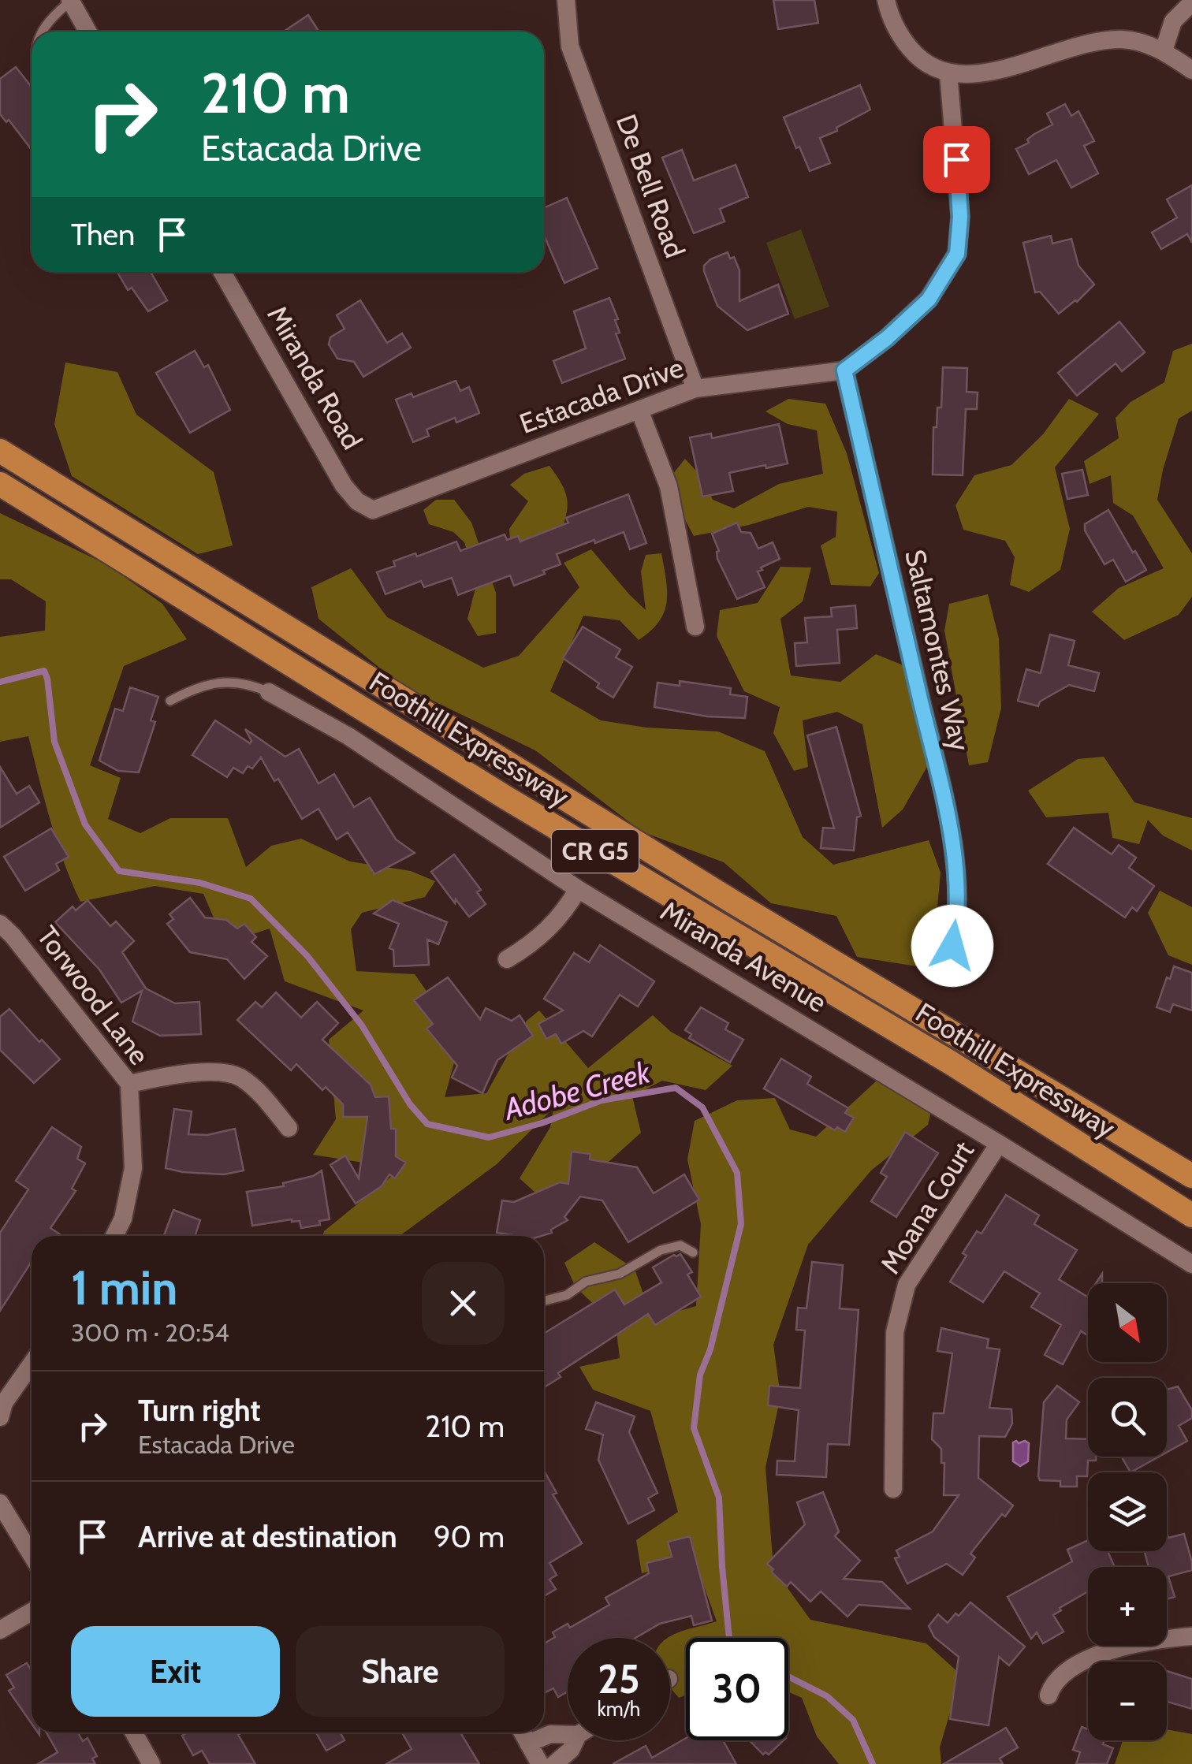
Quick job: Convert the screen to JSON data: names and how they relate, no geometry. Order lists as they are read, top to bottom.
{
  "streets": {
    "highway": ["Foothill Expressway", "CR G5"],
    "street": [
      "De Bell Road",
      "Miranda Road",
      "Estacada Drive",
      "Saltamontes Way",
      "Miranda Avenue",
      "Torwood Lane",
      "Moana Court"
    ]
  },
  "crossings": [
    ["De Bell Road", "Estacada Drive"],
    ["Miranda Road", "Estacada Drive"],
    ["Estacada Drive", "Saltamontes Way"],
    ["Miranda Avenue", "Moana Court"]
  ],
  "water": ["Adobe Creek"],
  "north": "bottom right",
  "page": {
    "turn": ["210 m", "Estacada Drive"],
    "then": "Then",
    "heading": ["1 min", "300 m · 20:54"],
    "map_buttons": ["+", "−"],
    "list": [
      {
        "name": "Turn right",
        "note": "Estacada Drive",
        "value": "210 m"
      },
      {
        "name": "Arrive at destination",
        "value": "90 m"
      }
    ],
    "buttons": ["Exit", "Share"],
    "speed": "25 km/h",
    "limit": "30"
  }
}
